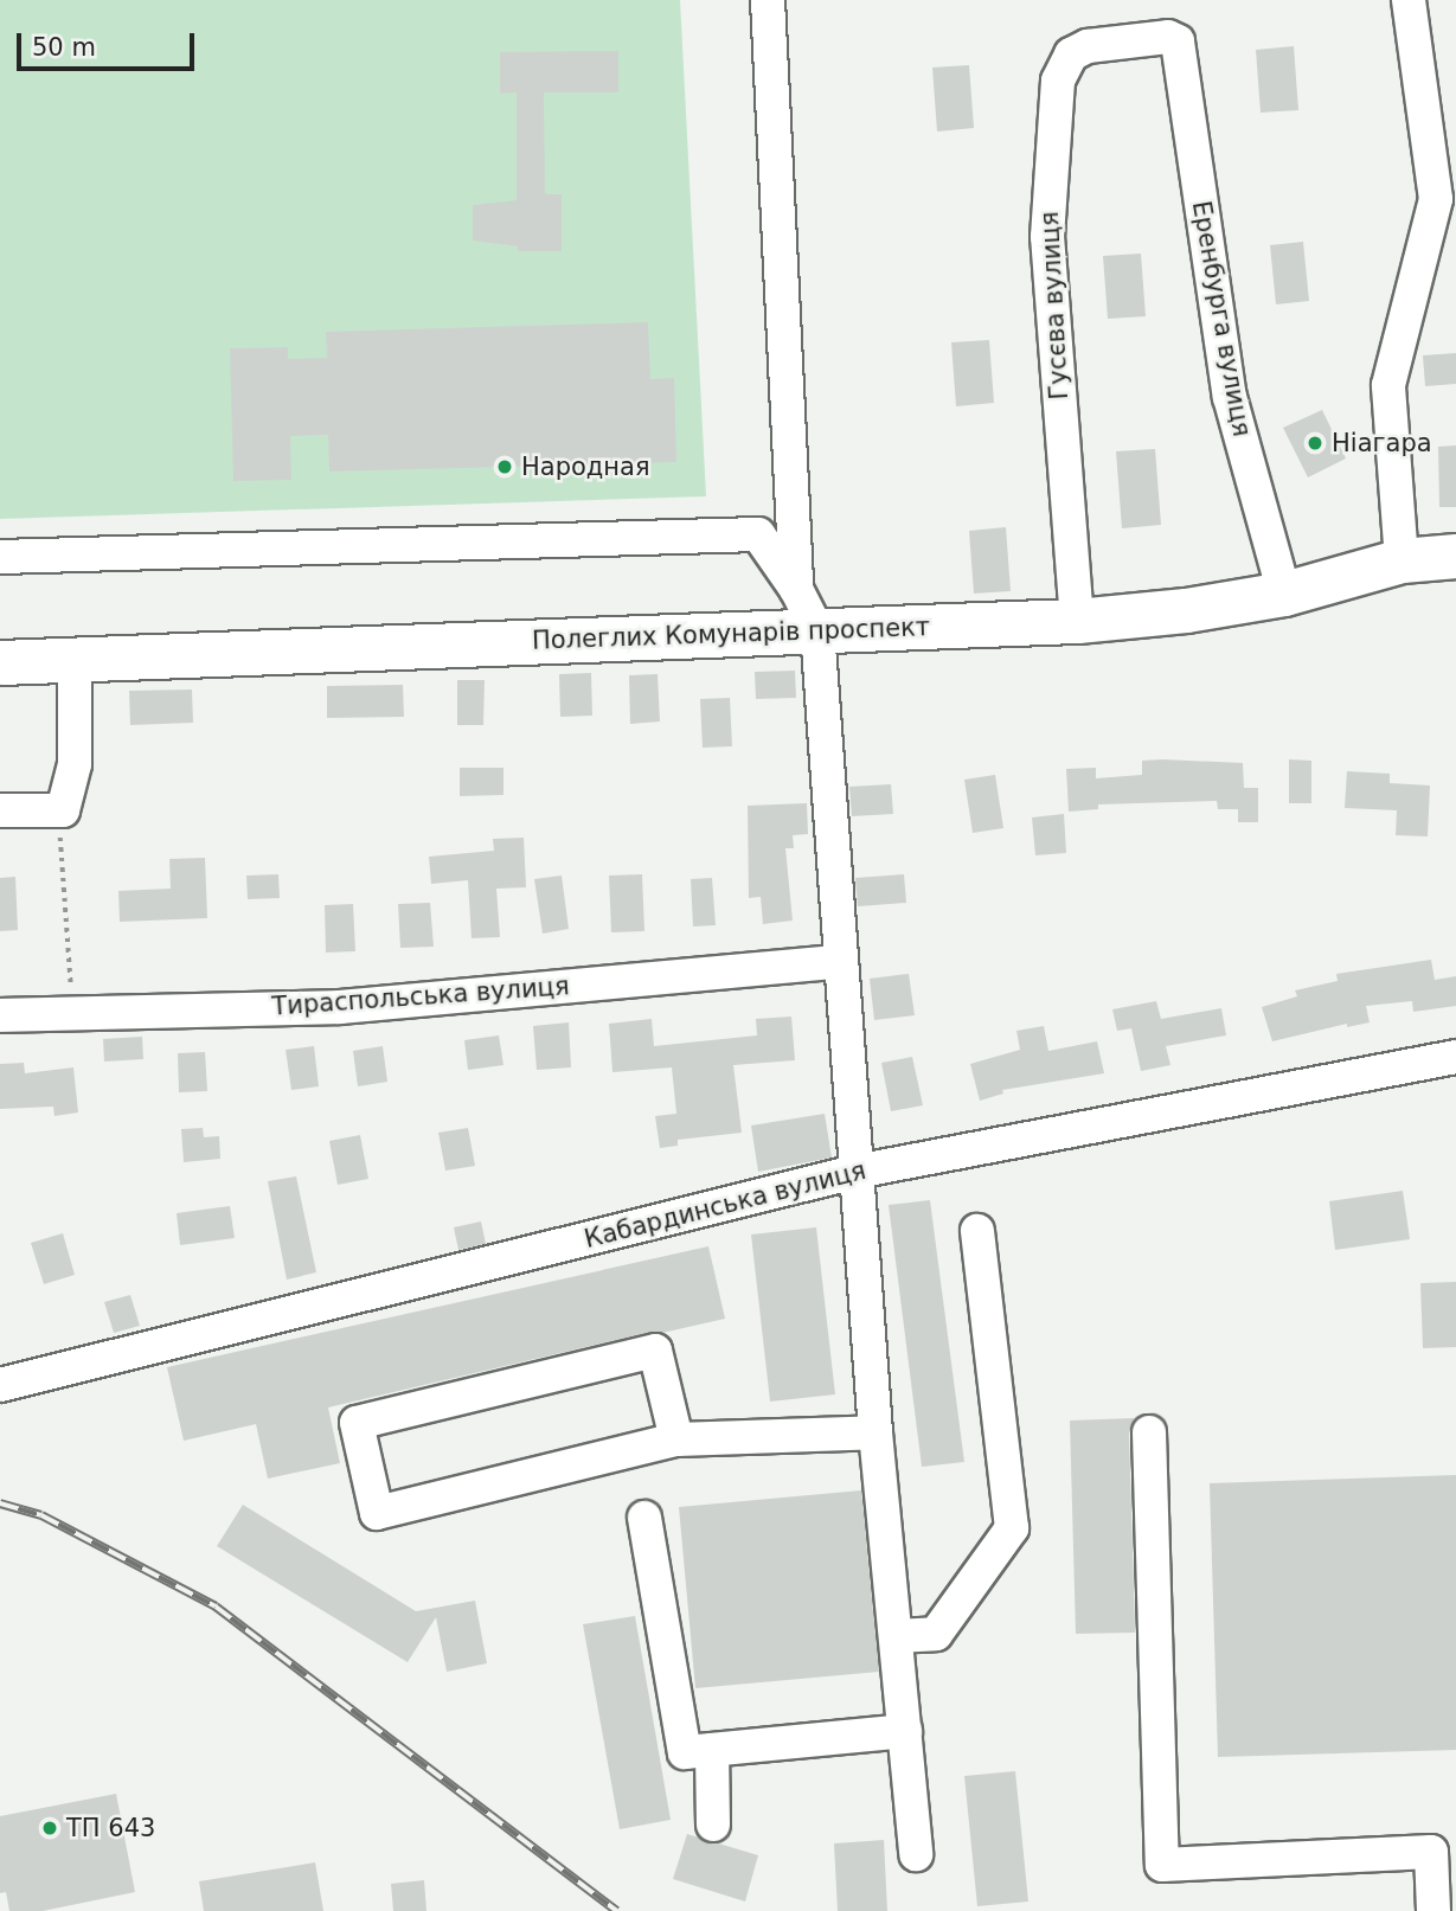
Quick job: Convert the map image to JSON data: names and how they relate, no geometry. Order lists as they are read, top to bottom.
{
  "streets": {
    "main road": ["Полеглих Комунарів проспект"],
    "street": [
      "Гусєва вулиця",
      "Еренбурга вулиця",
      "Тираспольська вулиця",
      "Кабардинська вулиця"
    ]
  },
  "crossings": [
    ["Гусєва вулиця", "Еренбурга вулиця"],
    ["Гусєва вулиця", "Полеглих Комунарів проспект"],
    ["Еренбурга вулиця", "Полеглих Комунарів проспект"]
  ],
  "places": ["Ніагара", "Народная", "ТП 643"],
  "scale_bar": "50 m"
}
